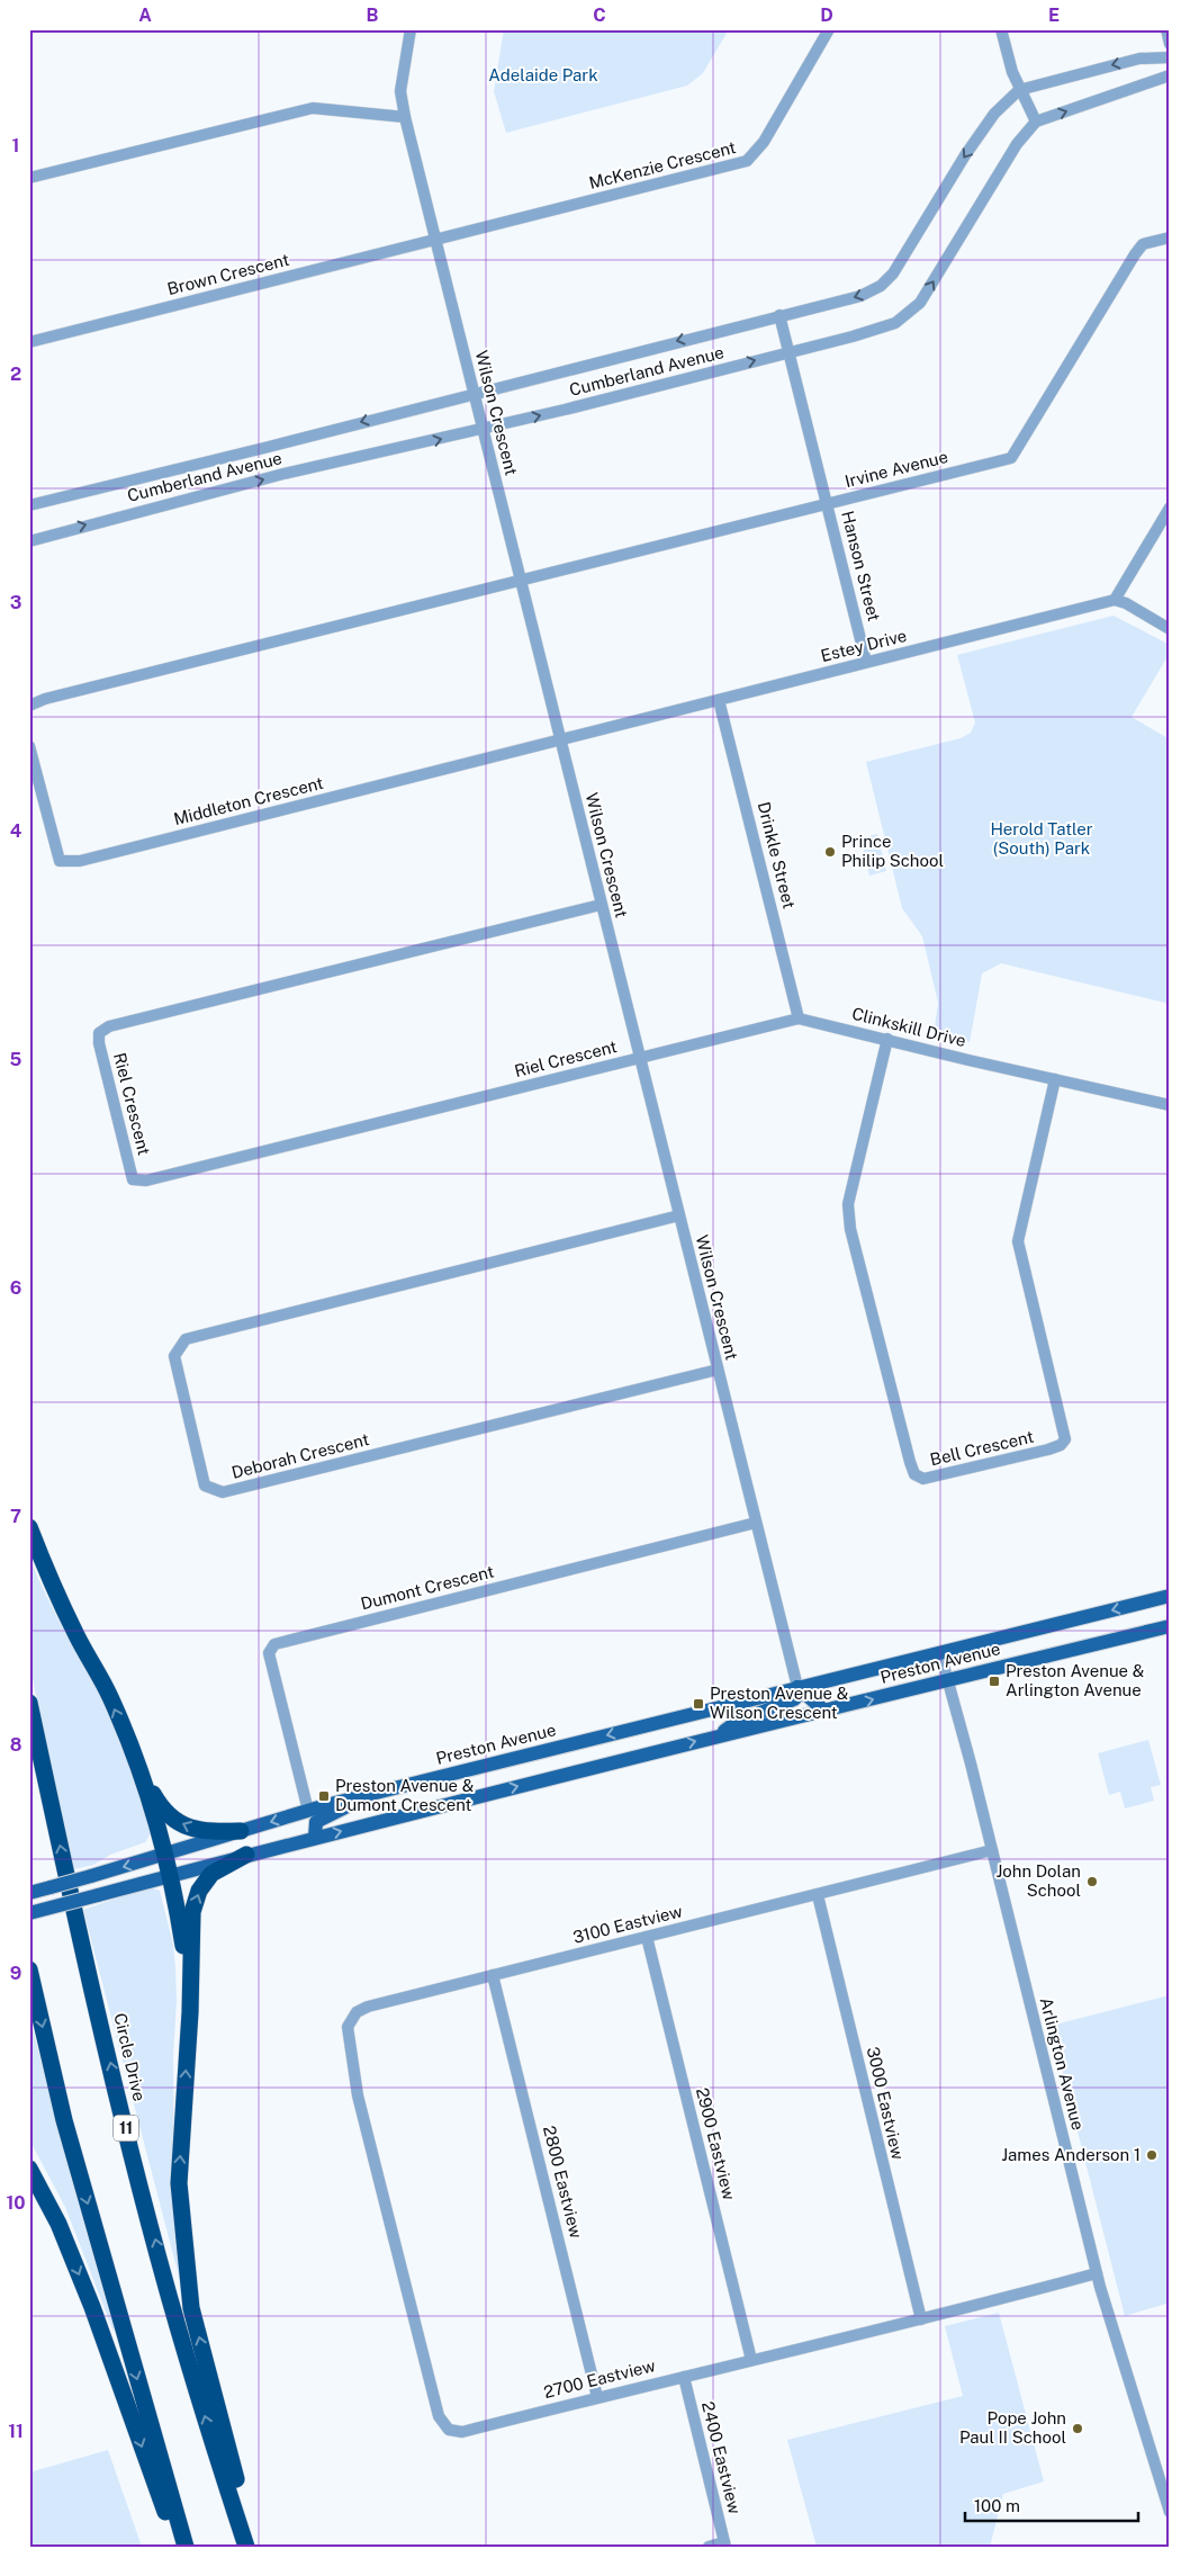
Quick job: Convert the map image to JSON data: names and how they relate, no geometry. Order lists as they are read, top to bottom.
{
  "streets": {
    "highway": ["Circle Drive", "11"],
    "main road": ["Preston Avenue"],
    "street": [
      "McKenzie Crescent",
      "Brown Crescent",
      "Cumberland Avenue",
      "Wilson Crescent",
      "Irvine Avenue",
      "Hanson Street",
      "Estey Drive",
      "Middleton Crescent",
      "Drinkle Street",
      "Clinkskill Drive",
      "Riel Crescent",
      "Bell Crescent",
      "Deborah Crescent",
      "Dumont Crescent",
      "3100 Eastview",
      "Arlington Avenue",
      "3000 Eastview",
      "2900 Eastview",
      "2800 Eastview",
      "2700 Eastview",
      "2400 Eastview"
    ]
  },
  "crossings": [
    ["McKenzie Crescent", "Brown Crescent"],
    ["McKenzie Crescent", "Wilson Crescent"],
    ["Brown Crescent", "Wilson Crescent"],
    ["Cumberland Avenue", "Wilson Crescent"],
    ["Cumberland Avenue", "Hanson Street"],
    ["Wilson Crescent", "Irvine Avenue"],
    ["Wilson Crescent", "Estey Drive"],
    ["Wilson Crescent", "Middleton Crescent"],
    ["Wilson Crescent", "Clinkskill Drive"],
    ["Wilson Crescent", "Riel Crescent"],
    ["Wilson Crescent", "Deborah Crescent"],
    ["Wilson Crescent", "Dumont Crescent"],
    ["Wilson Crescent", "Preston Avenue"],
    ["Irvine Avenue", "Hanson Street"],
    ["Hanson Street", "Estey Drive"],
    ["Estey Drive", "Middleton Crescent"],
    ["Estey Drive", "Drinkle Street"],
    ["Drinkle Street", "Clinkskill Drive"],
    ["Clinkskill Drive", "Riel Crescent"],
    ["Clinkskill Drive", "Bell Crescent"],
    ["Dumont Crescent", "Preston Avenue"],
    ["Preston Avenue", "Arlington Avenue"],
    ["3100 Eastview", "Arlington Avenue"],
    ["3100 Eastview", "3000 Eastview"],
    ["3100 Eastview", "2900 Eastview"],
    ["3100 Eastview", "2800 Eastview"],
    ["3100 Eastview", "2700 Eastview"],
    ["Arlington Avenue", "2700 Eastview"],
    ["3000 Eastview", "2700 Eastview"],
    ["2900 Eastview", "2700 Eastview"],
    ["2800 Eastview", "2700 Eastview"],
    ["2700 Eastview", "2400 Eastview"]
  ],
  "parks": ["Adelaide Park", "Herold Tatler (South) Park"],
  "places": {
    "other": [
      "Prince Philip School",
      "John Dolan School",
      "James Anderson 1",
      "Pope John Paul II School"
    ],
    "transit": ["Preston Avenue & Arlington Avenue", "Preston Avenue & Wilson Crescent", "Preston Avenue & Dumont Crescent"]
  },
  "scale_bar": "100 m",
  "grid": {
    "columns": [
      "A",
      "B",
      "C",
      "D",
      "E"
    ],
    "rows": [
      "1",
      "2",
      "3",
      "4",
      "5",
      "6",
      "7",
      "8",
      "9",
      "10",
      "11"
    ]
  }
}
